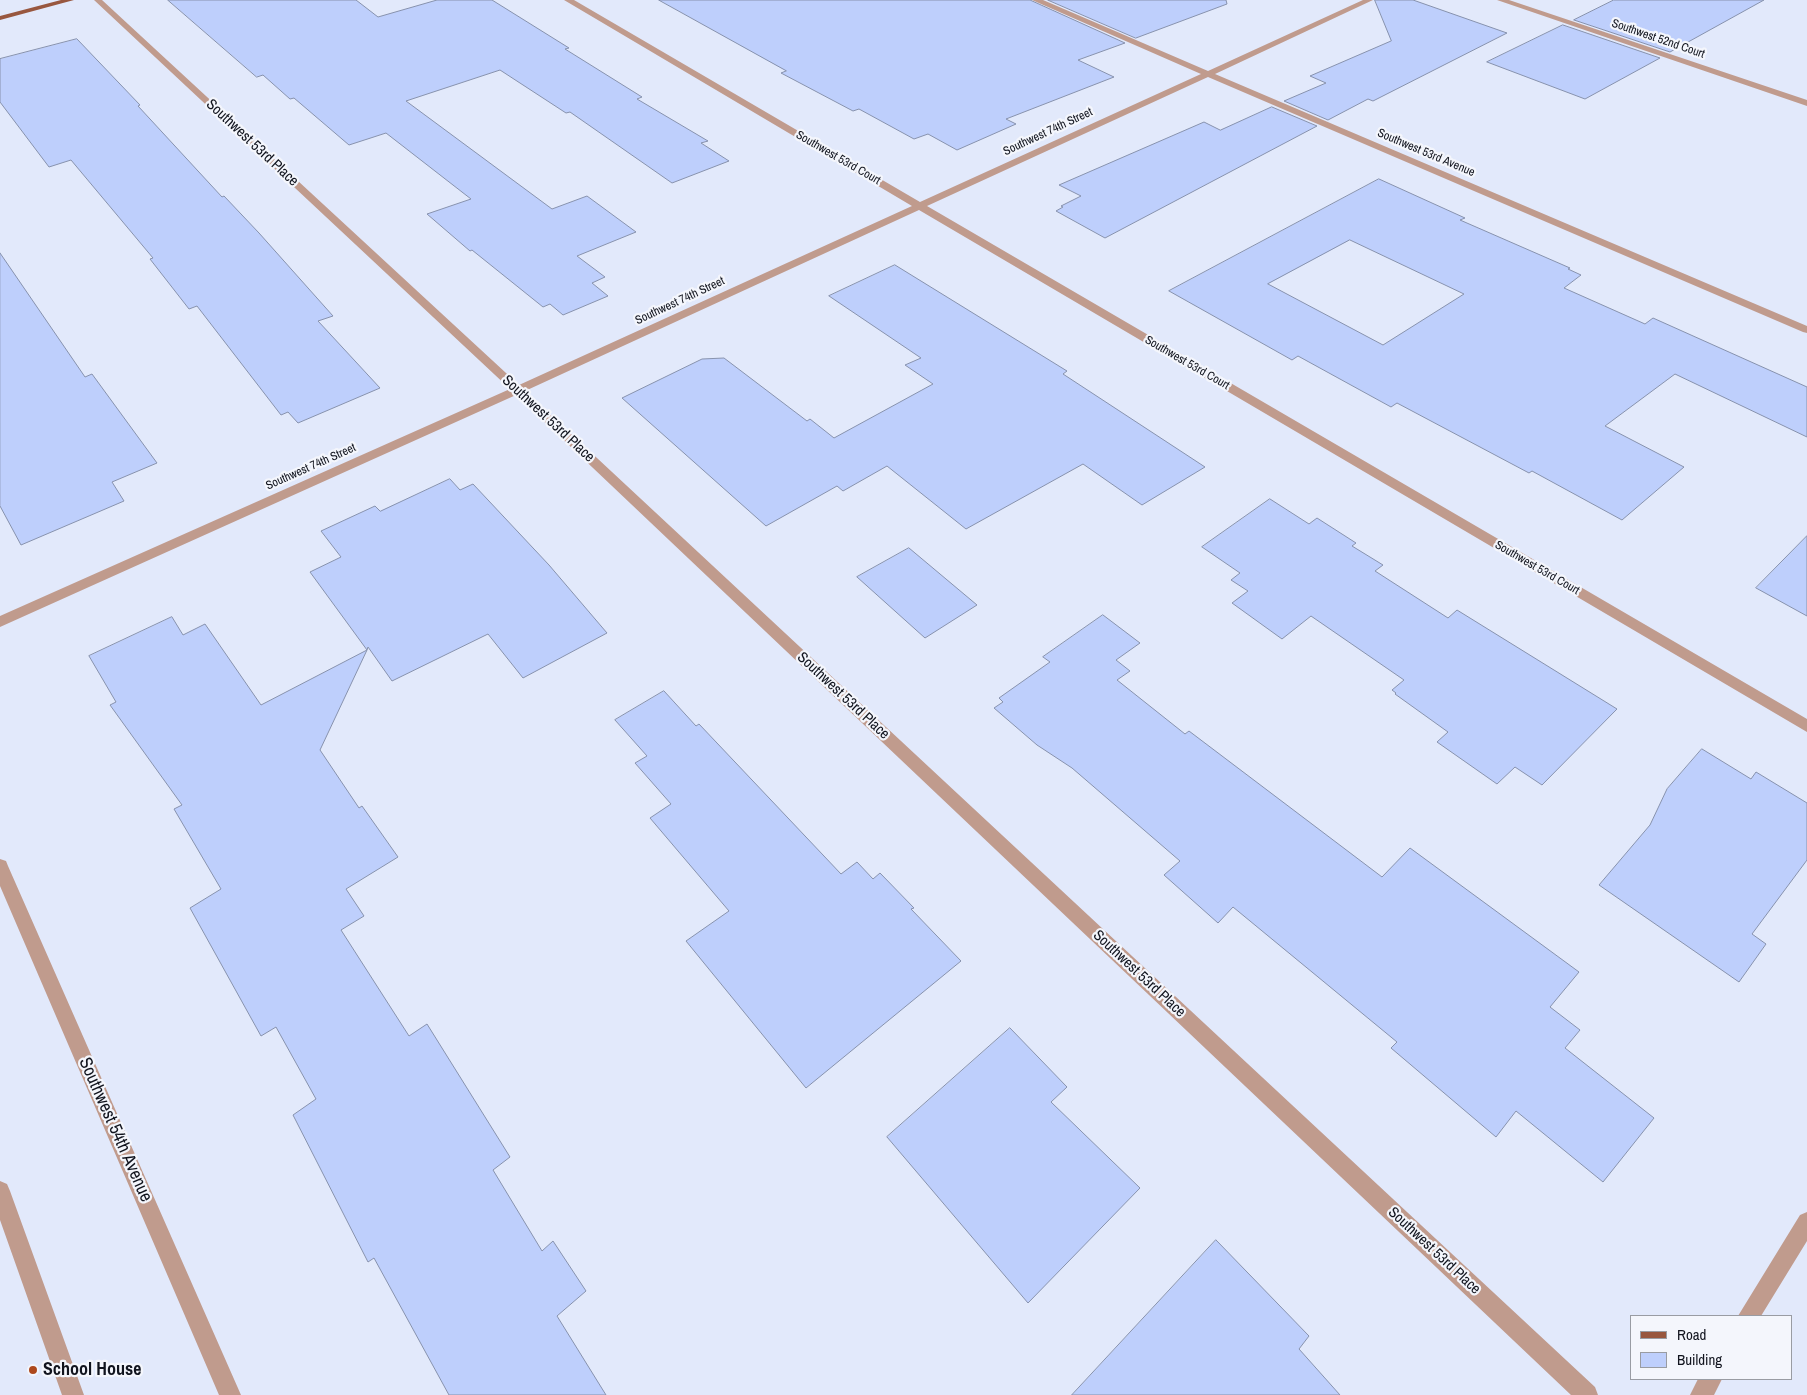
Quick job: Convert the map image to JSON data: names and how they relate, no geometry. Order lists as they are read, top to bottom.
{
  "streets": {
    "street": [
      "Southwest 52nd Court",
      "Southwest 74th Street",
      "Southwest 53rd Place",
      "Southwest 53rd Avenue",
      "Southwest 53rd Court",
      "Southwest 54th Avenue"
    ]
  },
  "crossings": [
    ["Southwest 74th Street", "Southwest 53rd Place"],
    ["Southwest 74th Street", "Southwest 53rd Avenue"],
    ["Southwest 74th Street", "Southwest 53rd Court"]
  ],
  "places": ["School House"],
  "legend": ["Road", "Building"]
}
